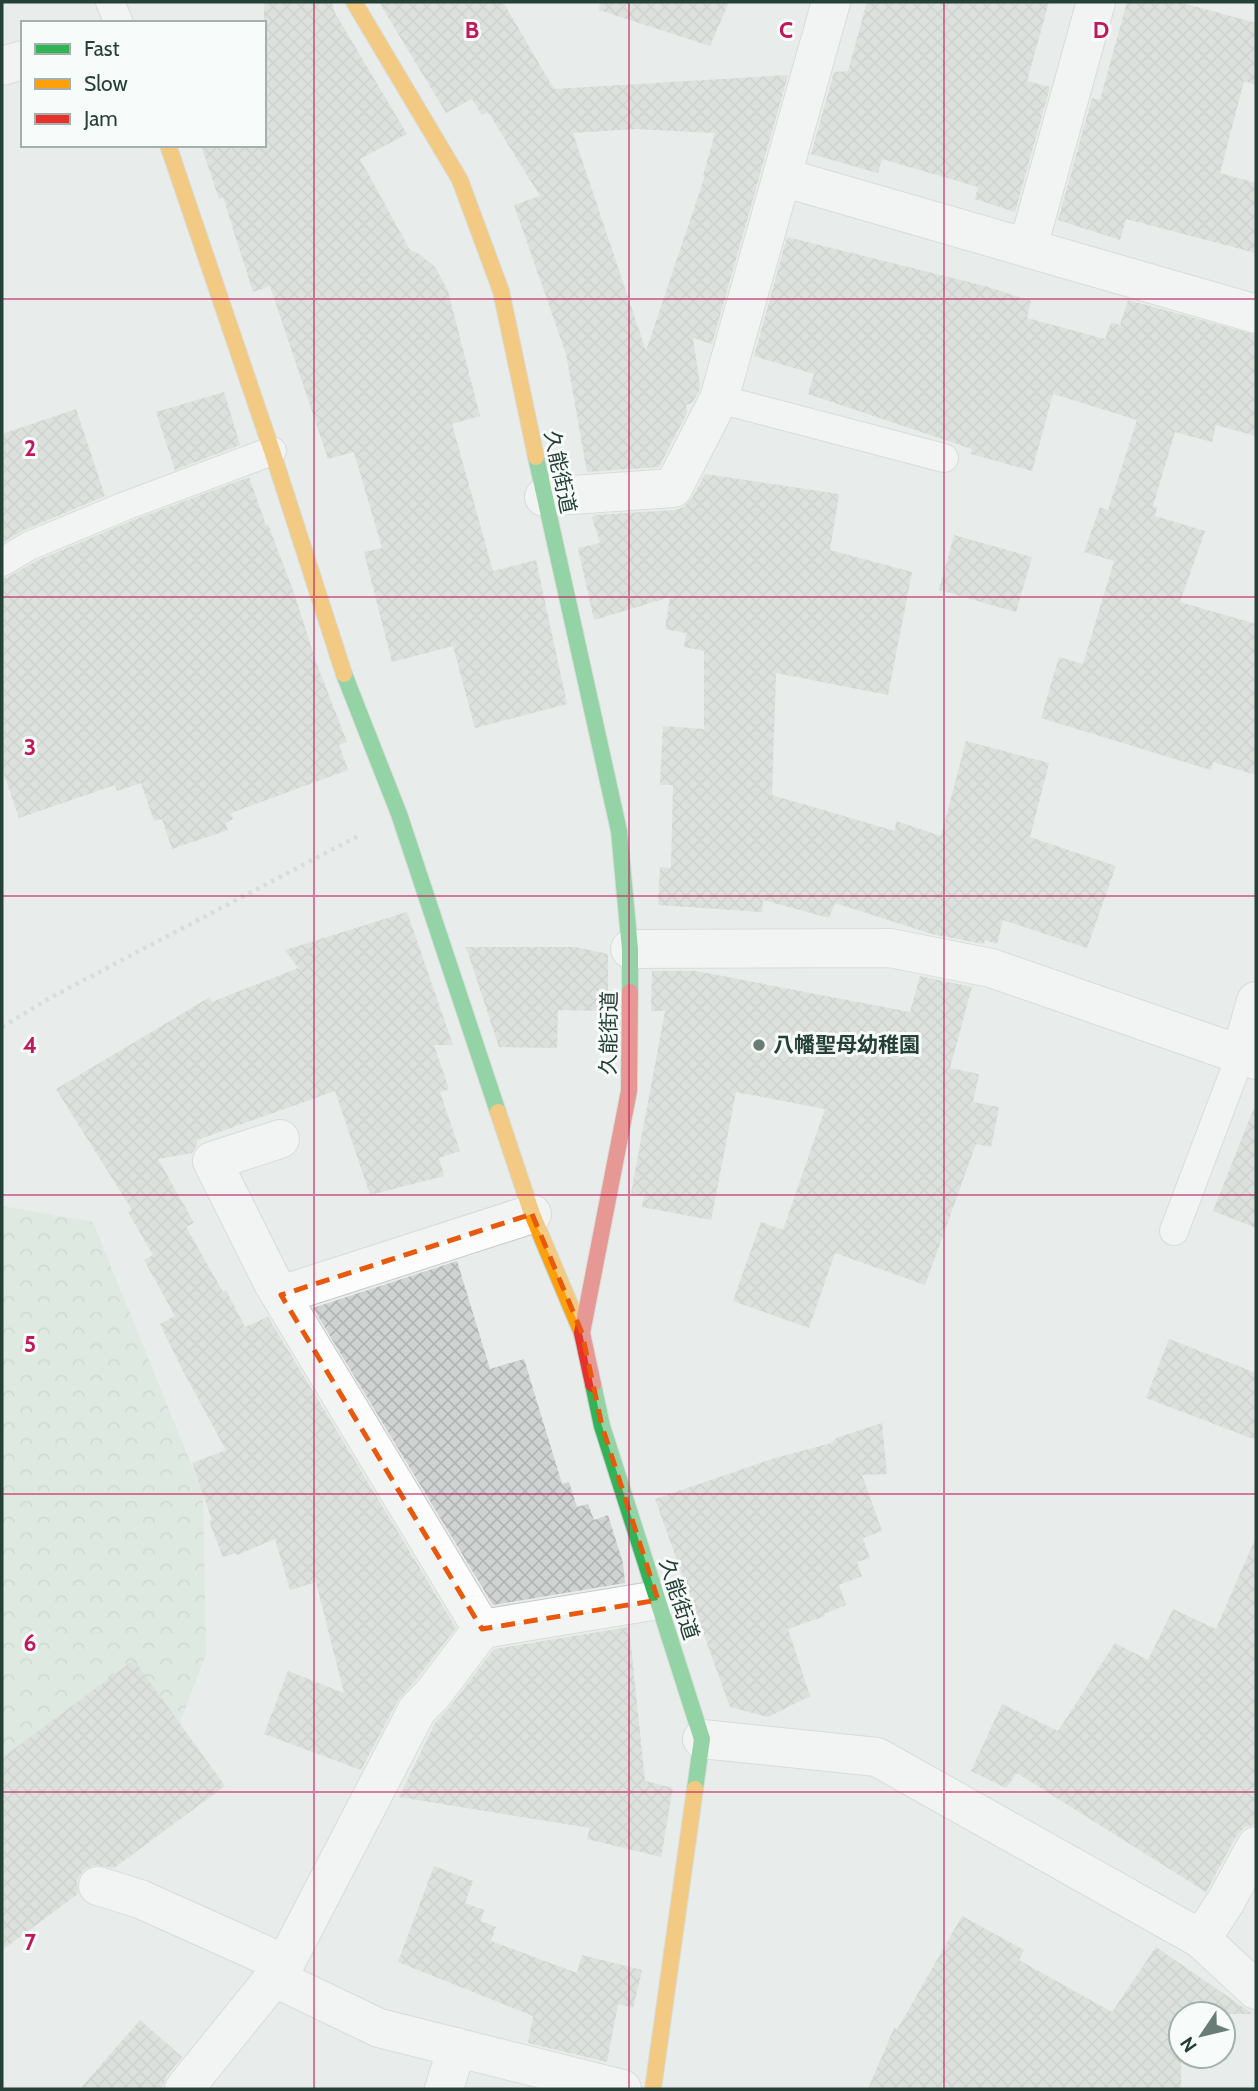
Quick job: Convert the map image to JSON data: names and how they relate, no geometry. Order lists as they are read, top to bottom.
{
  "streets": {
    "main road": ["久能街道"]
  },
  "places": ["八幡聖母幼稚園"],
  "legend": ["Fast", "Slow", "Jam"],
  "north": "bottom left",
  "grid": {
    "columns": ["B", "C", "D"],
    "rows": [
      "2",
      "3",
      "4",
      "5",
      "6",
      "7"
    ]
  }
}
